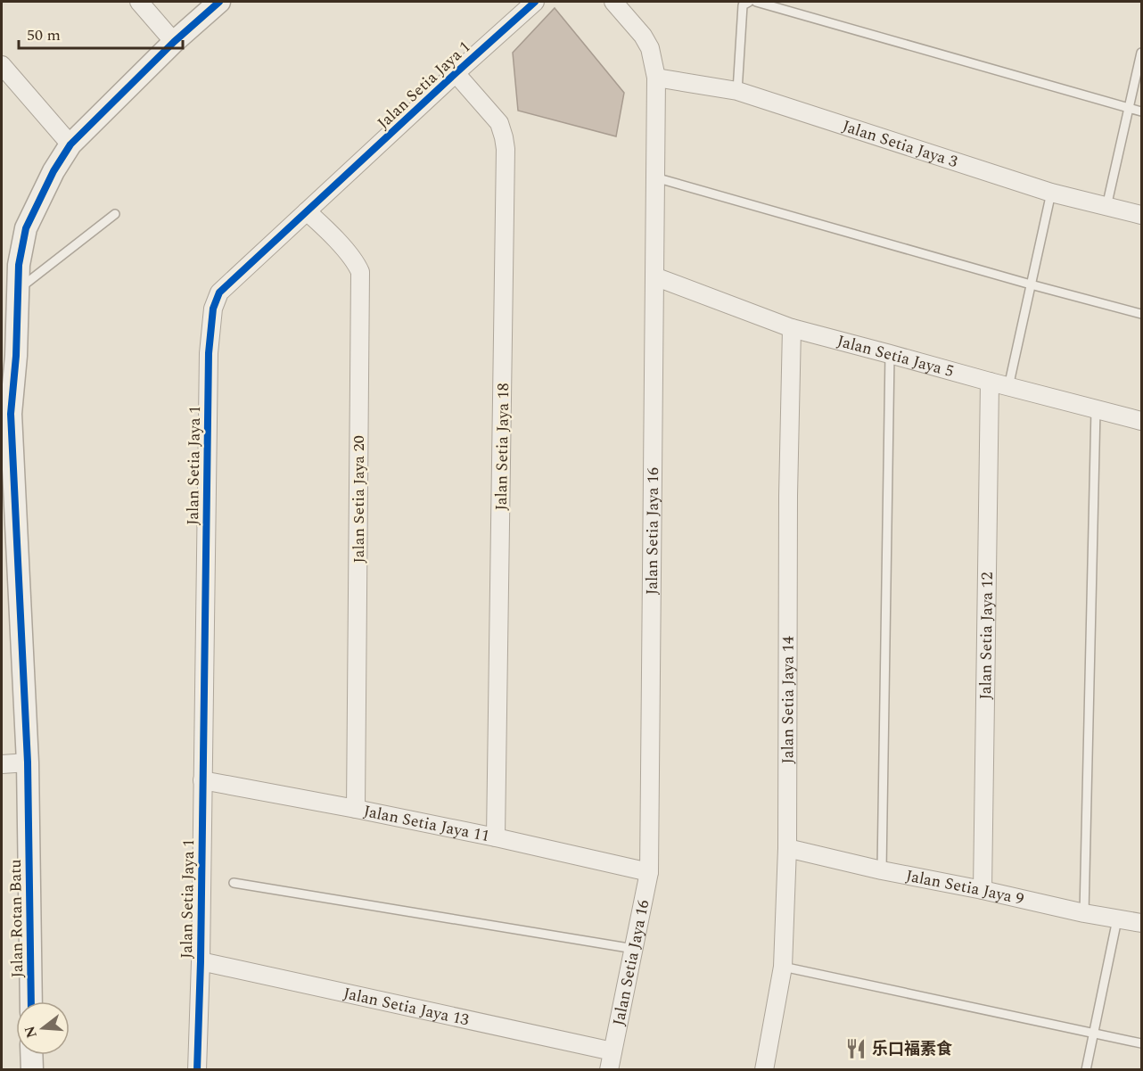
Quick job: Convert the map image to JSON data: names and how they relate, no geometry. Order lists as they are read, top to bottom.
{
  "streets": {
    "street": [
      "Jalan Setia Jaya 1",
      "Jalan Setia Jaya 3",
      "Jalan Setia Jaya 5",
      "Jalan Setia Jaya 18",
      "Jalan Setia Jaya 20",
      "Jalan Setia Jaya 16",
      "Jalan Setia Jaya 12",
      "Jalan Setia Jaya 14",
      "Jalan Setia Jaya 11",
      "Jalan Setia Jaya 9",
      "Jalan Rotan Batu",
      "Jalan Setia Jaya 13"
    ]
  },
  "crossings": [
    ["Jalan Setia Jaya 1", "Jalan Setia Jaya 18"],
    ["Jalan Setia Jaya 1", "Jalan Setia Jaya 20"],
    ["Jalan Setia Jaya 1", "Jalan Setia Jaya 11"],
    ["Jalan Setia Jaya 1", "Jalan Setia Jaya 13"],
    ["Jalan Setia Jaya 3", "Jalan Setia Jaya 16"],
    ["Jalan Setia Jaya 5", "Jalan Setia Jaya 16"],
    ["Jalan Setia Jaya 5", "Jalan Setia Jaya 12"],
    ["Jalan Setia Jaya 5", "Jalan Setia Jaya 14"],
    ["Jalan Setia Jaya 18", "Jalan Setia Jaya 11"],
    ["Jalan Setia Jaya 20", "Jalan Setia Jaya 11"],
    ["Jalan Setia Jaya 16", "Jalan Setia Jaya 11"],
    ["Jalan Setia Jaya 16", "Jalan Setia Jaya 13"],
    ["Jalan Setia Jaya 12", "Jalan Setia Jaya 9"],
    ["Jalan Setia Jaya 14", "Jalan Setia Jaya 9"]
  ],
  "places": {
    "restaurant": ["乐口福素食"]
  },
  "scale_bar": "50 m",
  "north": "left"
}
